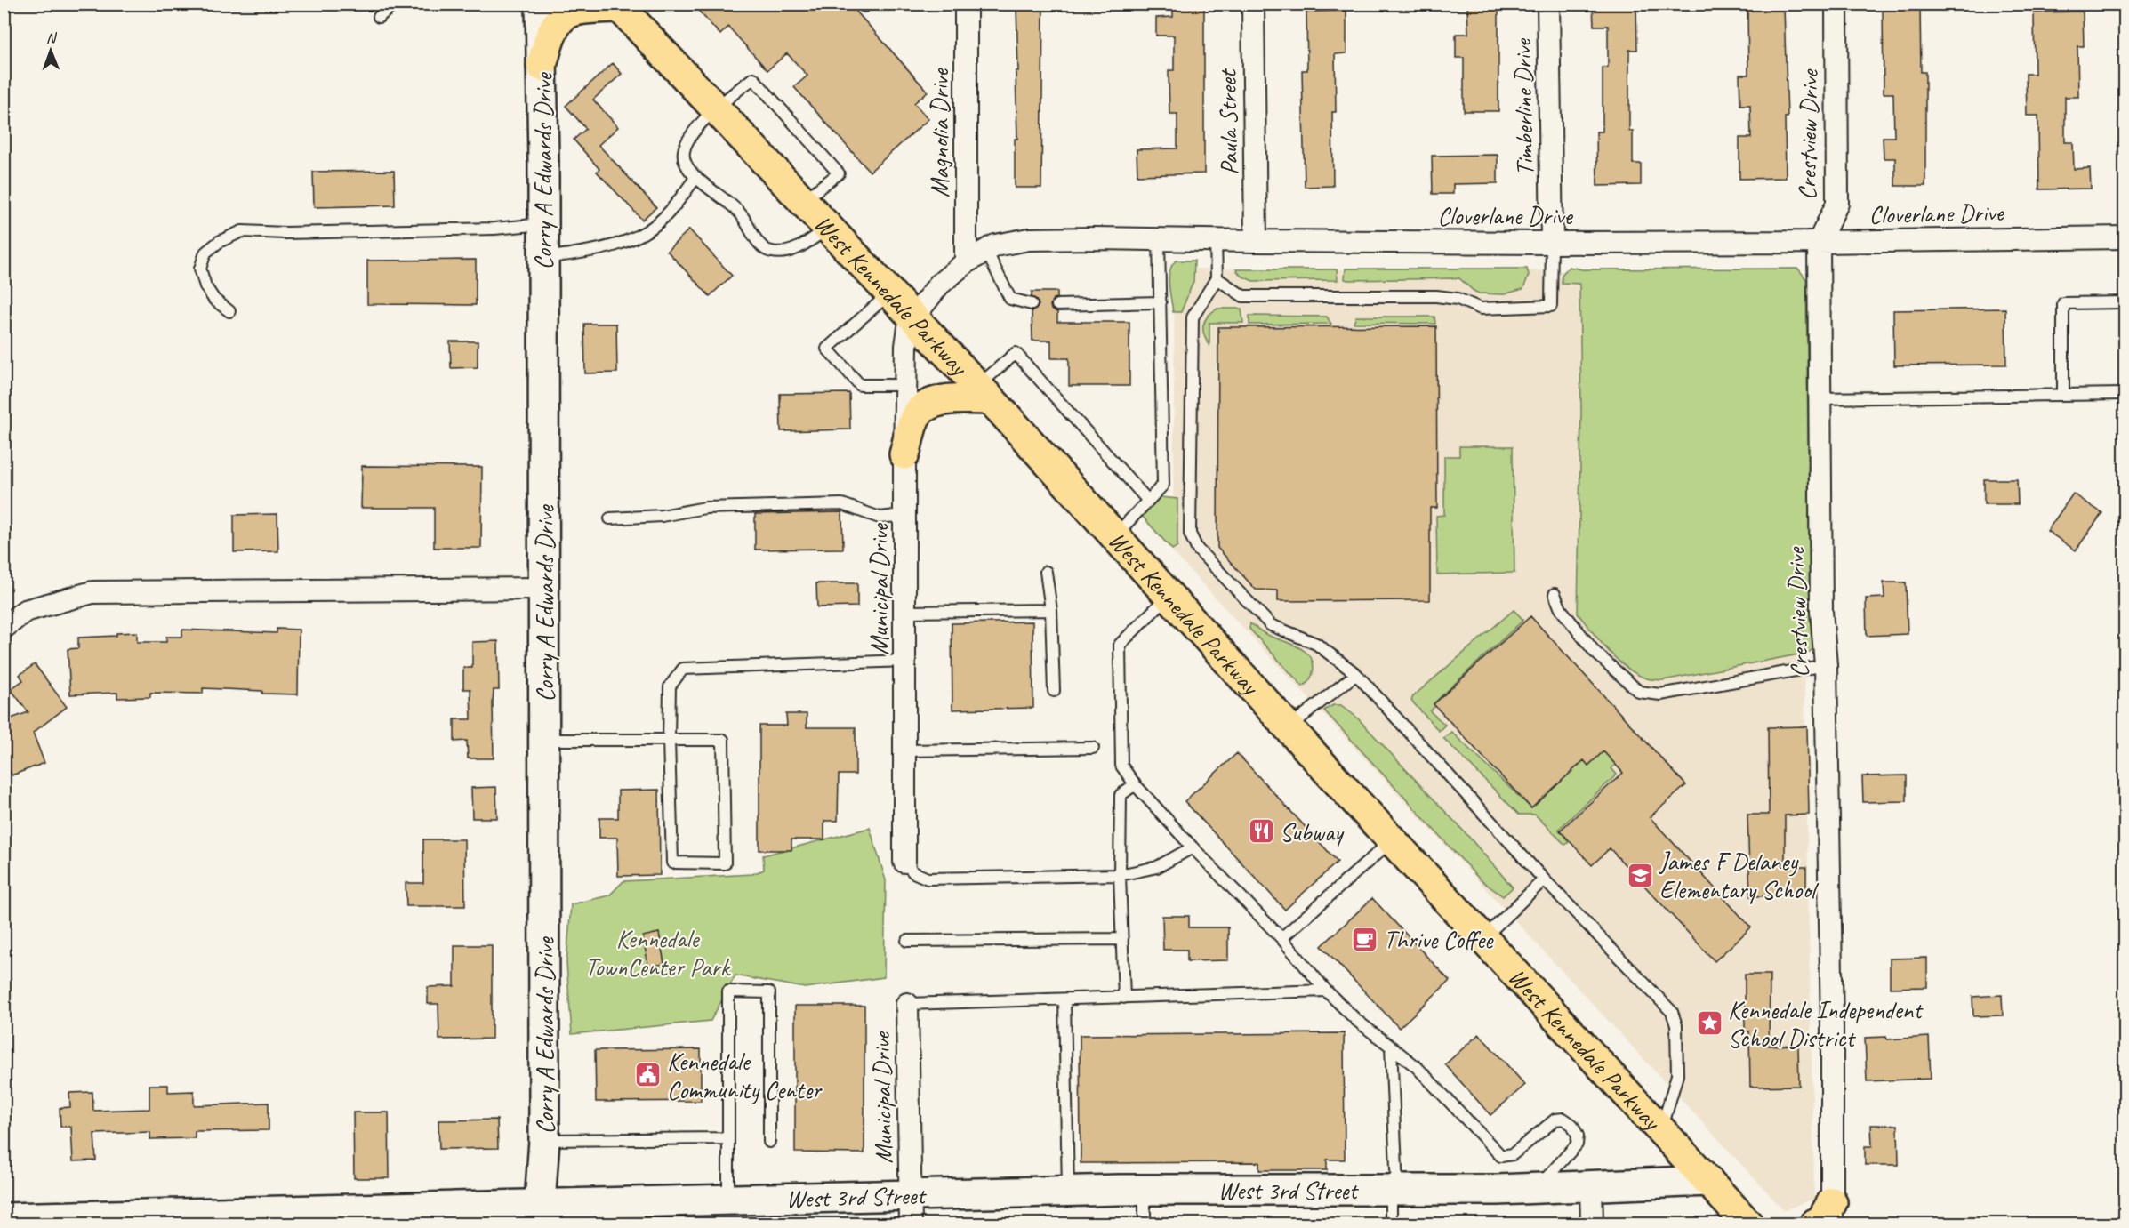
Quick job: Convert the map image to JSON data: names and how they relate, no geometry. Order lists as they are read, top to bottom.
{
  "streets": {
    "main road": ["West Kennedale Parkway"],
    "street": [
      "Timberline Drive",
      "Paula Street",
      "Magnolia Drive",
      "Crestview Drive",
      "Corry A Edwards Drive",
      "Cloverlane Drive",
      "Municipal Drive",
      "West 3rd Street"
    ]
  },
  "crossings": [
    ["Timberline Drive", "Cloverlane Drive"],
    ["Paula Street", "Cloverlane Drive"],
    ["Magnolia Drive", "Cloverlane Drive"],
    ["Crestview Drive", "Cloverlane Drive"],
    ["Corry A Edwards Drive", "West 3rd Street"],
    ["Cloverlane Drive", "West Kennedale Parkway"],
    ["Cloverlane Drive", "Municipal Drive"],
    ["West Kennedale Parkway", "Municipal Drive"],
    ["West Kennedale Parkway", "West 3rd Street"],
    ["Municipal Drive", "West 3rd Street"]
  ],
  "parks": ["Kennedale TownCenter Park"],
  "places": {
    "restaurant": ["Subway"],
    "school or university": ["James F Delaney Elementary School"],
    "cafe": ["Thrive Coffee"],
    "place": ["Kennedale Independent School District"],
    "public building": ["Kennedale Community Center"]
  },
  "north": "top"
}
